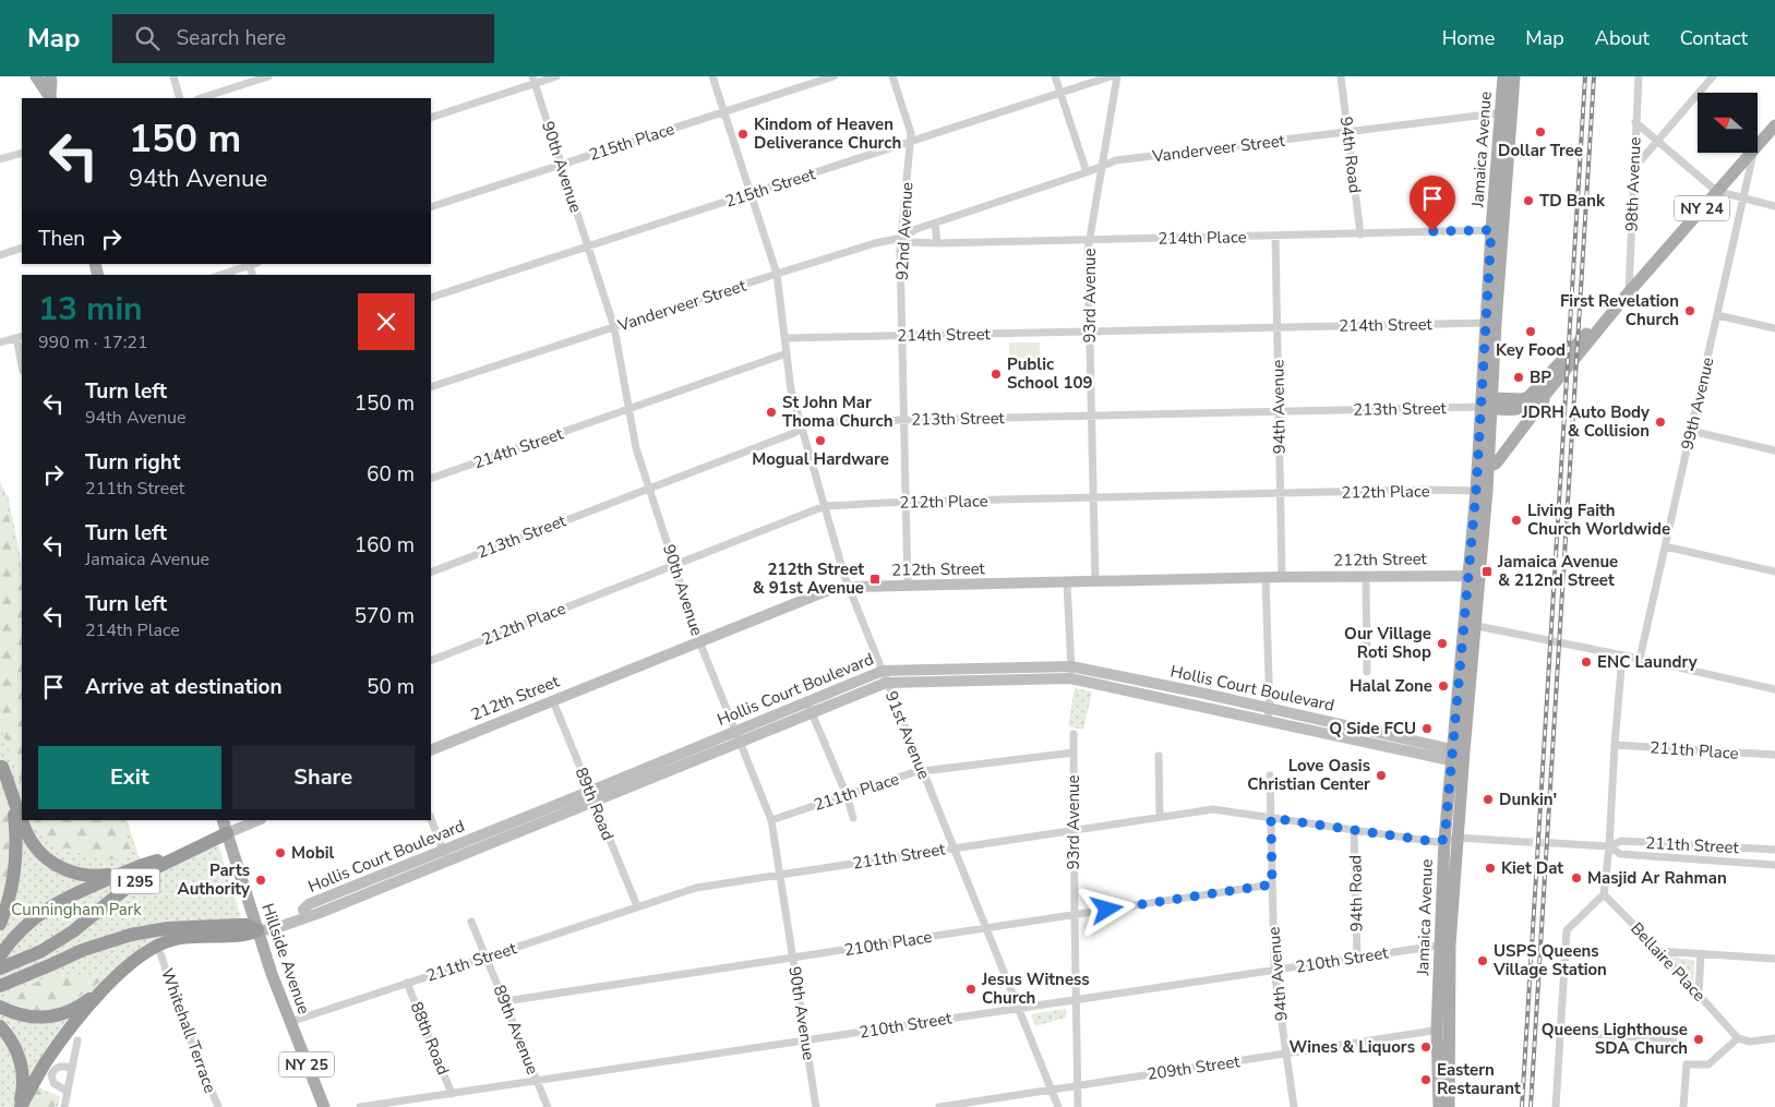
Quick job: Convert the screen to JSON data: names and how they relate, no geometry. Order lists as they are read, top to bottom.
{
  "streets": {
    "highway": ["I 295"],
    "main road": [
      "Jamaica Avenue",
      "NY 24",
      "212th Street",
      "Hollis Court Boulevard",
      "Hillside Avenue",
      "NY 25"
    ],
    "street": [
      "215th Place",
      "Vanderveer Street",
      "94th Road",
      "90th Avenue",
      "98th Avenue",
      "215th Street",
      "92nd Avenue",
      "214th Place",
      "93rd Avenue",
      "214th Street",
      "99th Avenue",
      "94th Avenue",
      "213th Street",
      "212th Place",
      "91st Avenue",
      "211th Place",
      "89th Road",
      "211th Street",
      "210th Place",
      "210th Street",
      "Bellaire Place",
      "89th Avenue",
      "Whitehall Terrace",
      "88th Road",
      "209th Street"
    ]
  },
  "crossings": [
    ["215th Place", "90th Avenue"],
    ["Vanderveer Street", "Jamaica Avenue"],
    ["Vanderveer Street", "94th Road"],
    ["Vanderveer Street", "90th Avenue"],
    ["Vanderveer Street", "92nd Avenue"],
    ["Vanderveer Street", "214th Place"],
    ["Vanderveer Street", "93rd Avenue"],
    ["Jamaica Avenue", "NY 24"],
    ["Jamaica Avenue", "214th Place"],
    ["Jamaica Avenue", "214th Street"],
    ["Jamaica Avenue", "213th Street"],
    ["Jamaica Avenue", "212th Place"],
    ["Jamaica Avenue", "212th Street"],
    ["Jamaica Avenue", "Hollis Court Boulevard"],
    ["Jamaica Avenue", "211th Street"],
    ["Jamaica Avenue", "210th Street"],
    ["Jamaica Avenue", "209th Street"],
    ["94th Road", "214th Place"],
    ["94th Road", "211th Street"],
    ["94th Road", "210th Street"],
    ["90th Avenue", "215th Street"],
    ["90th Avenue", "214th Street"],
    ["90th Avenue", "213th Street"],
    ["90th Avenue", "212th Place"],
    ["90th Avenue", "212th Street"],
    ["90th Avenue", "Hollis Court Boulevard"],
    ["90th Avenue", "211th Place"],
    ["90th Avenue", "211th Street"],
    ["90th Avenue", "210th Place"],
    ["90th Avenue", "210th Street"],
    ["98th Avenue", "NY 24"],
    ["215th Street", "92nd Avenue"],
    ["NY 24", "213th Street"],
    ["92nd Avenue", "214th Place"],
    ["92nd Avenue", "214th Street"],
    ["92nd Avenue", "213th Street"],
    ["92nd Avenue", "212th Place"],
    ["92nd Avenue", "212th Street"],
    ["214th Place", "93rd Avenue"],
    ["214th Place", "94th Avenue"],
    ["93rd Avenue", "214th Street"],
    ["93rd Avenue", "213th Street"],
    ["93rd Avenue", "212th Place"],
    ["93rd Avenue", "212th Street"],
    ["93rd Avenue", "211th Place"],
    ["93rd Avenue", "211th Street"],
    ["93rd Avenue", "210th Place"],
    ["93rd Avenue", "210th Street"],
    ["93rd Avenue", "209th Street"],
    ["214th Street", "94th Avenue"],
    ["214th Street", "91st Avenue"],
    ["94th Avenue", "213th Street"],
    ["94th Avenue", "212th Place"],
    ["94th Avenue", "212th Street"],
    ["94th Avenue", "211th Street"],
    ["94th Avenue", "210th Place"],
    ["94th Avenue", "210th Street"],
    ["94th Avenue", "209th Street"],
    ["213th Street", "91st Avenue"],
    ["212th Place", "91st Avenue"],
    ["212th Street", "91st Avenue"],
    ["212th Street", "89th Road"],
    ["Hollis Court Boulevard", "91st Avenue"],
    ["Hollis Court Boulevard", "89th Road"],
    ["Hollis Court Boulevard", "Hillside Avenue"],
    ["91st Avenue", "211th Place"],
    ["91st Avenue", "211th Street"],
    ["91st Avenue", "210th Place"],
    ["91st Avenue", "210th Street"],
    ["91st Avenue", "209th Street"],
    ["89th Road", "211th Street"],
    ["211th Street", "Hillside Avenue"],
    ["211th Street", "89th Avenue"],
    ["211th Street", "88th Road"],
    ["I 295", "Hillside Avenue"],
    ["210th Place", "89th Avenue"],
    ["210th Street", "89th Avenue"],
    ["210th Street", "88th Road"]
  ],
  "parks": ["Cunningham Park"],
  "places": {
    "other": [
      "Dollar Tree",
      "Kindom of Heaven Deliverance Church",
      "TD Bank",
      "First Revelation Church",
      "Key Food",
      "Public School 109",
      "BP",
      "St John Mar Thoma Church",
      "JDRH Auto Body & Collision",
      "Mogual Hardware",
      "Living Faith Church Worldwide",
      "Our Village Roti Shop",
      "ENC Laundry",
      "Halal Zone",
      "Q Side FCU",
      "Love Oasis Christian Center",
      "Dunkin'",
      "Mobil",
      "Kiet Dat",
      "Masjid Ar Rahman",
      "Parts Authority",
      "USPS Queens Village Station",
      "Jesus Witness Church",
      "Queens Lighthouse SDA Church",
      "Wines & Liquors",
      "Eastern Restaurant"
    ],
    "transit": ["Jamaica Avenue & 212nd Street", "212th Street & 91st Avenue"]
  },
  "north": "left",
  "page": {
    "header": "Map",
    "search": "Search here",
    "nav": [
      "Home",
      "Map",
      "About",
      "Contact"
    ],
    "turn": ["150 m", "94th Avenue"],
    "then": "Then",
    "heading": ["13 min", "990 m · 17:21"],
    "list": [
      {
        "name": "Turn left",
        "note": "94th Avenue",
        "value": "150 m"
      },
      {
        "name": "Turn right",
        "note": "211th Street",
        "value": "60 m"
      },
      {
        "name": "Turn left",
        "note": "Jamaica Avenue",
        "value": "160 m"
      },
      {
        "name": "Turn left",
        "note": "214th Place",
        "value": "570 m"
      },
      {
        "name": "Arrive at destination",
        "value": "50 m"
      }
    ],
    "buttons": ["Exit", "Share"]
  }
}
